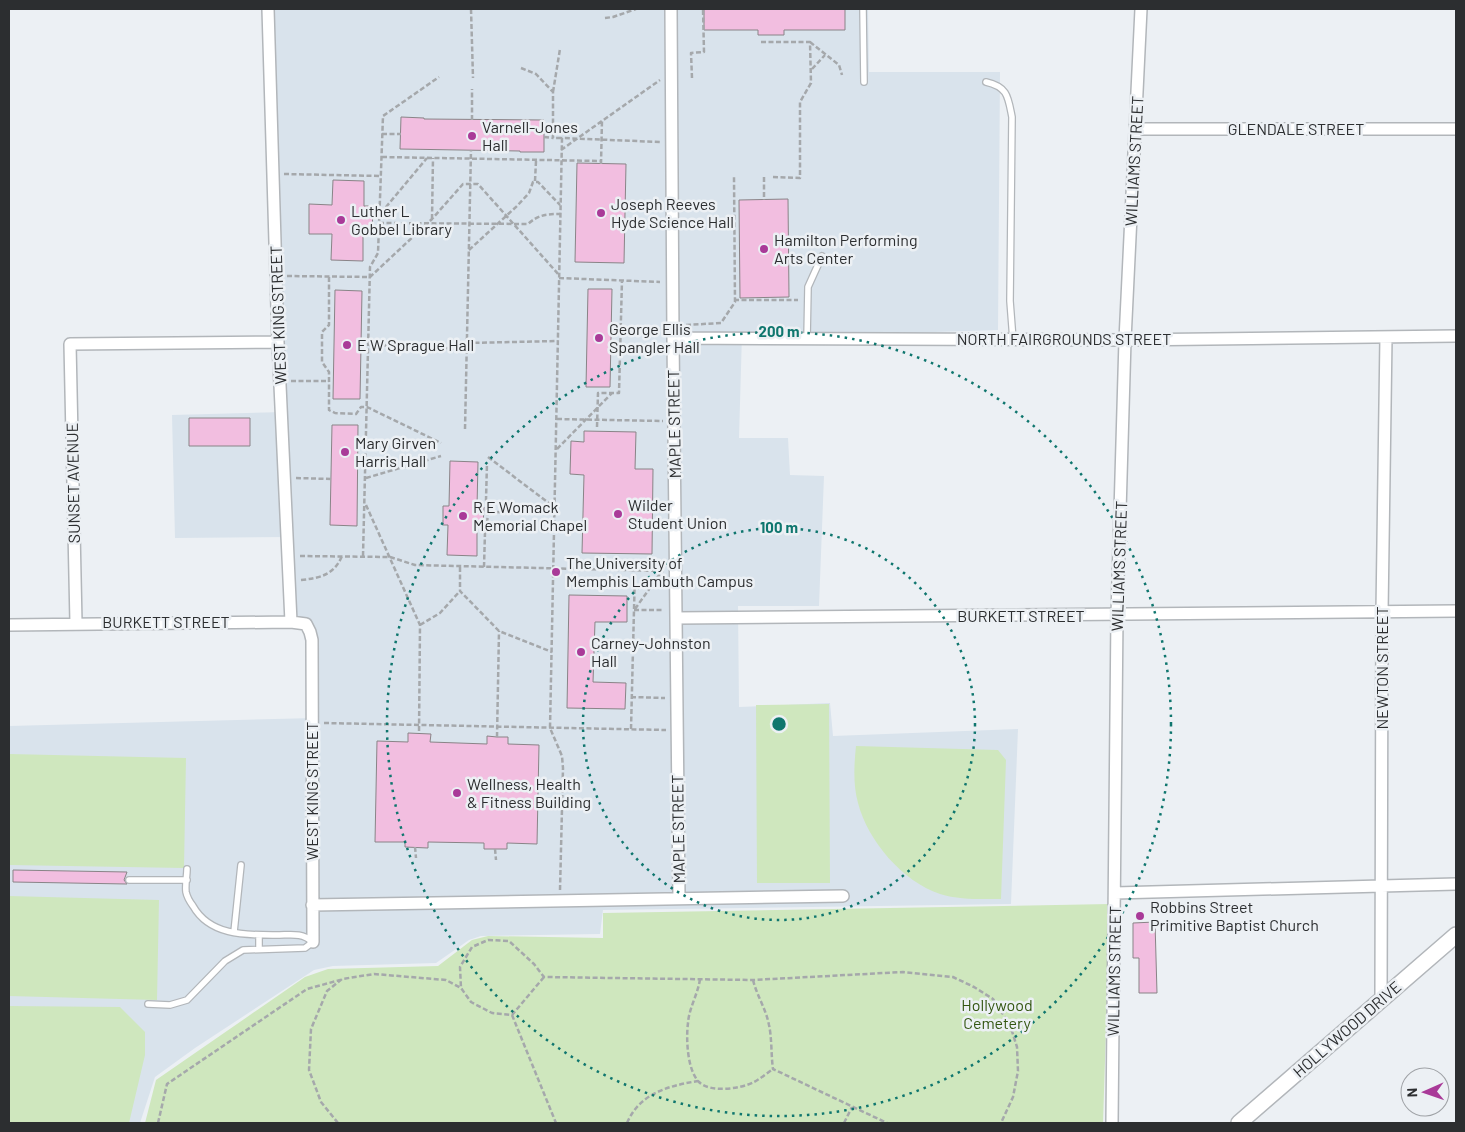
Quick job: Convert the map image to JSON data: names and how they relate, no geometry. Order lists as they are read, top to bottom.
{
  "streets": {
    "street": [
      "GLENDALE STREET",
      "WILLIAMS STREET",
      "WEST KING STREET",
      "NORTH FAIRGROUNDS STREET",
      "MAPLE STREET",
      "SUNSET AVENUE",
      "BURKETT STREET",
      "NEWTON STREET",
      "HOLLYWOOD DRIVE"
    ]
  },
  "crossings": [
    ["GLENDALE STREET", "WILLIAMS STREET"],
    ["WILLIAMS STREET", "NORTH FAIRGROUNDS STREET"],
    ["WILLIAMS STREET", "BURKETT STREET"],
    ["WEST KING STREET", "SUNSET AVENUE"],
    ["WEST KING STREET", "BURKETT STREET"],
    ["NORTH FAIRGROUNDS STREET", "MAPLE STREET"],
    ["NORTH FAIRGROUNDS STREET", "NEWTON STREET"],
    ["MAPLE STREET", "BURKETT STREET"],
    ["SUNSET AVENUE", "BURKETT STREET"],
    ["BURKETT STREET", "NEWTON STREET"],
    ["NEWTON STREET", "HOLLYWOOD DRIVE"]
  ],
  "parks": ["Hollywood Cemetery"],
  "places": [
    "Varnell-Jones Hall",
    "Joseph Reeves Hyde Science Hall",
    "Luther L Gobbel Library",
    "Hamilton Performing Arts Center",
    "George Ellis Spangler Hall",
    "E W Sprague Hall",
    "Mary Girven Harris Hall",
    "Wilder Student Union",
    "R E Womack Memorial Chapel",
    "The University of Memphis Lambuth Campus",
    "Carney-Johnston Hall",
    "Wellness, Health & Fitness Building",
    "Robbins Street Primitive Baptist Church"
  ],
  "north": "left",
  "rings": ["200 m", "100 m"]
}
